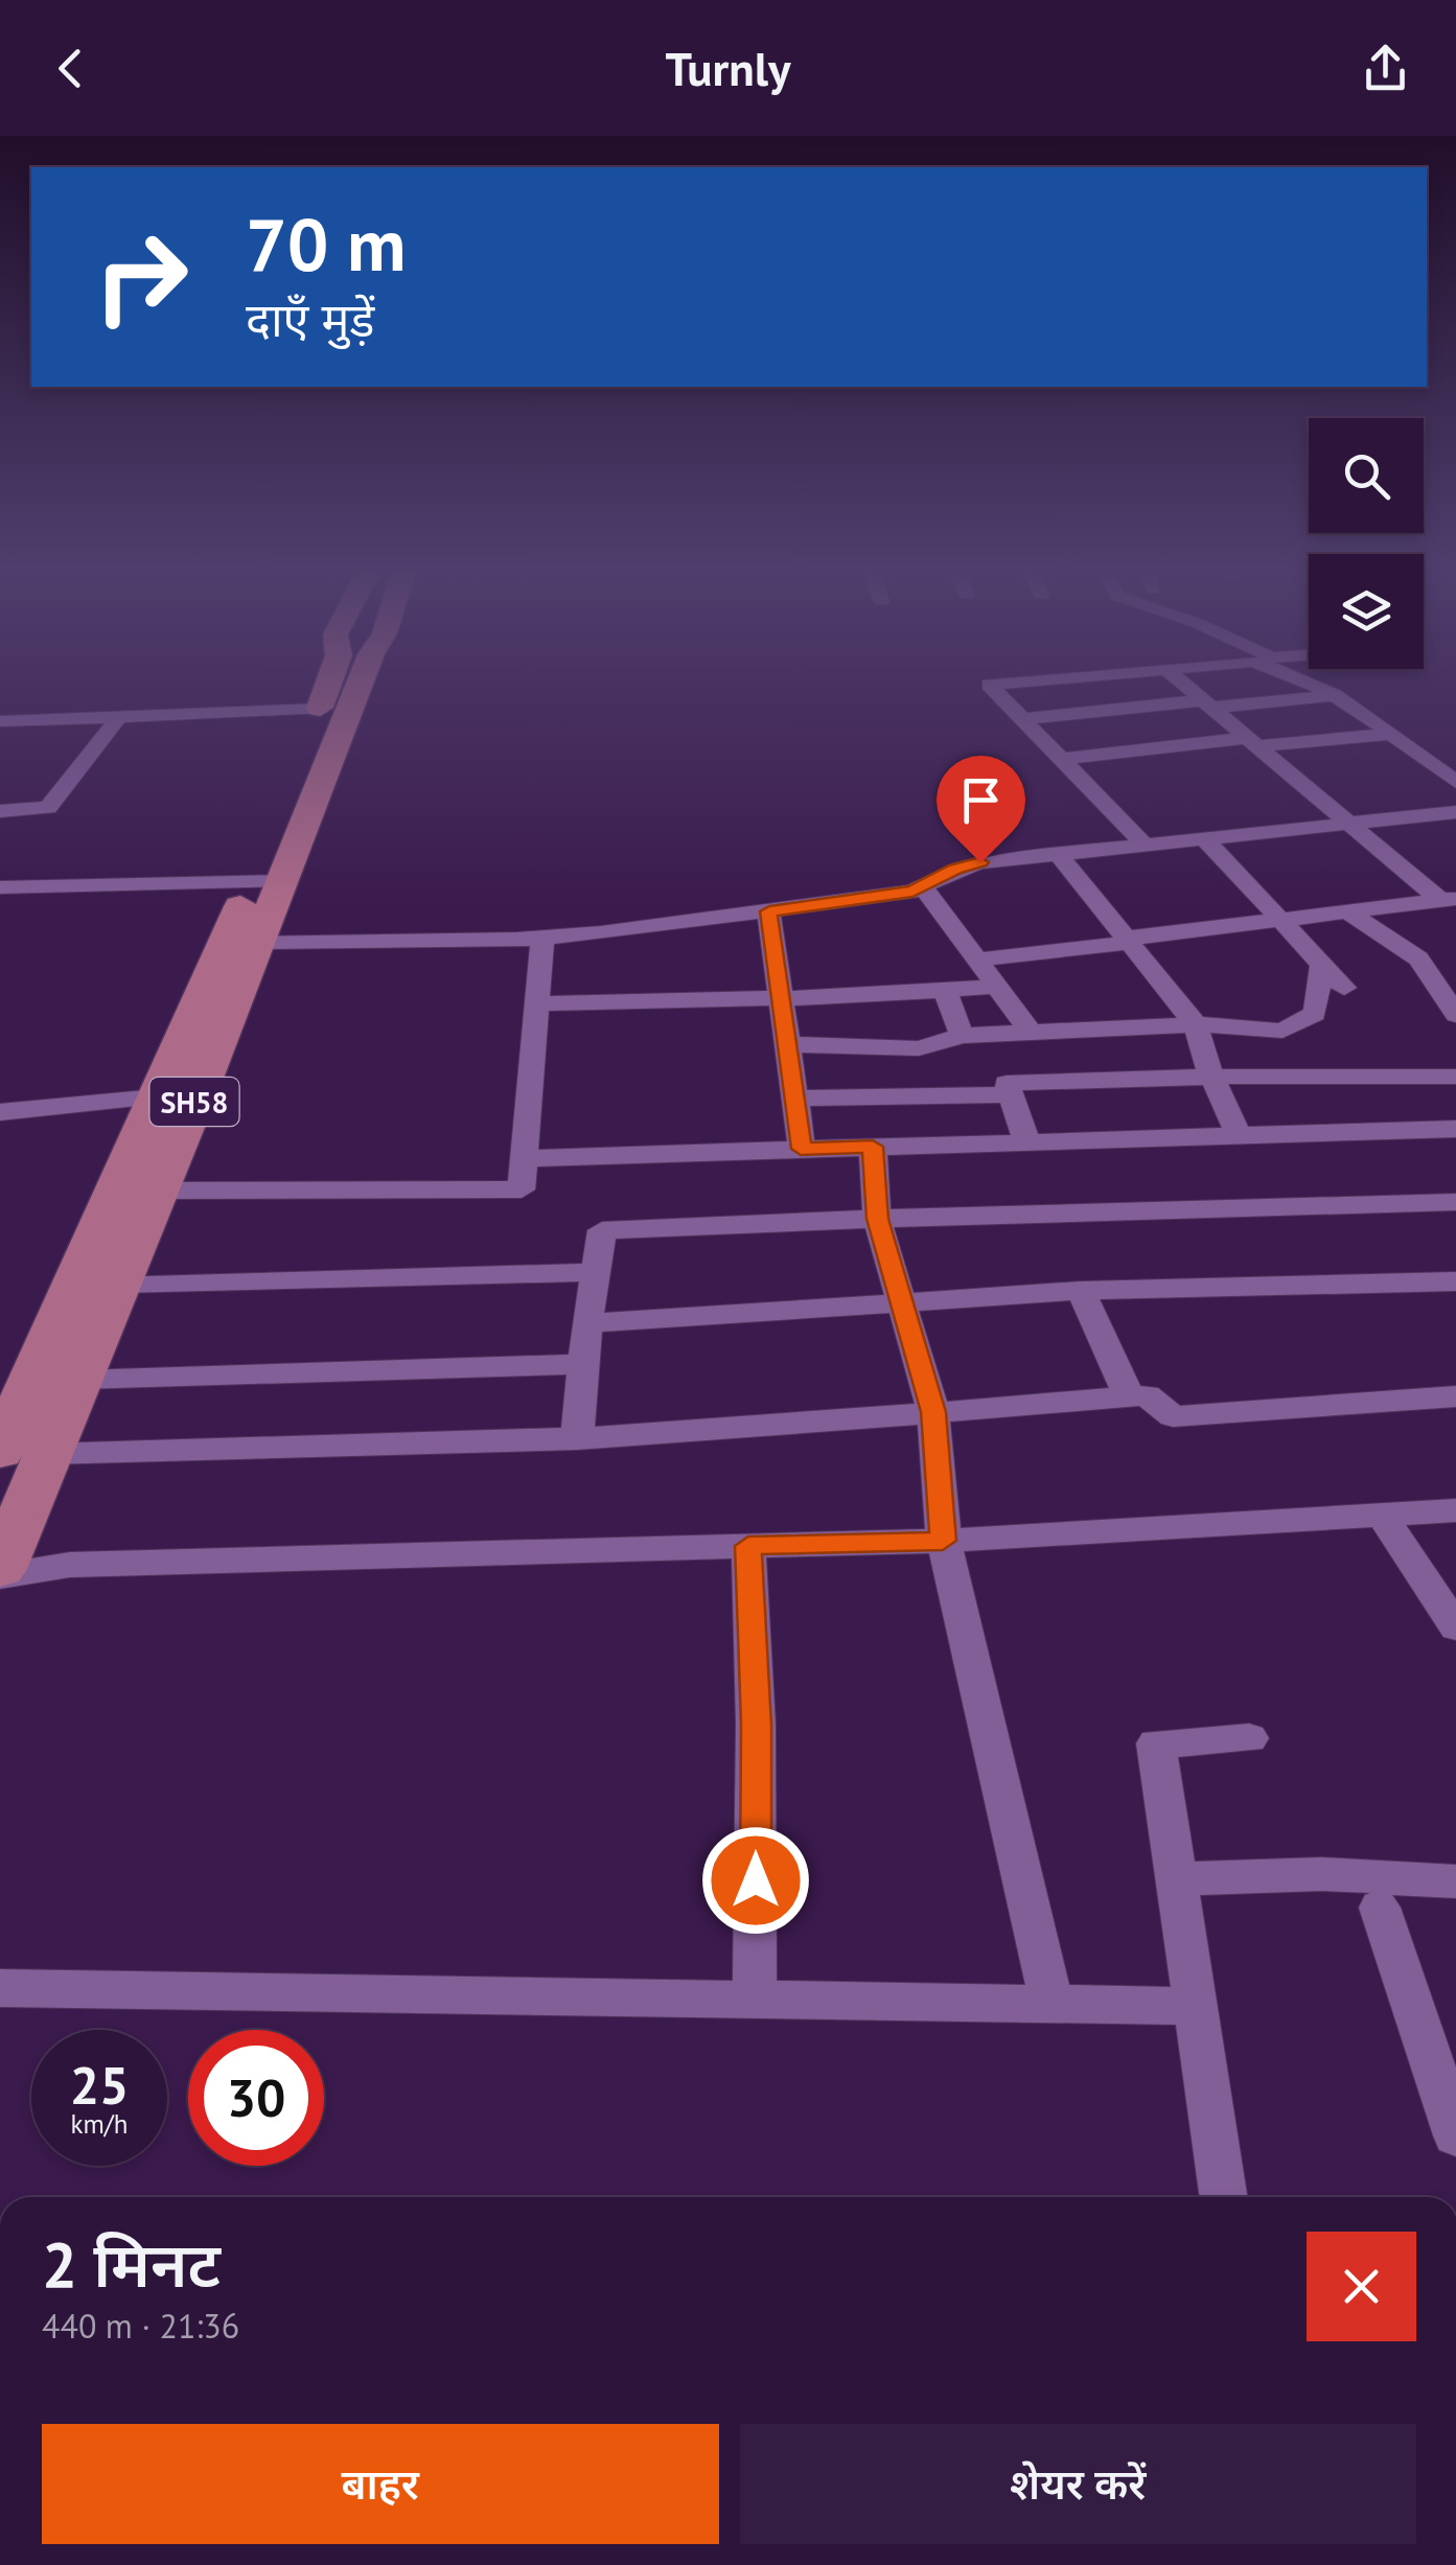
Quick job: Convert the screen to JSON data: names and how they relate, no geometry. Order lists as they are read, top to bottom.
{
  "streets": {
    "main road": ["SH58"]
  },
  "page": {
    "header": "Turnly",
    "turn": ["70 m", "दाएँ मुड़ें"],
    "speed": "25 km/h",
    "limit": "30",
    "heading": ["2 मिनट", "440 m · 21:36"],
    "buttons": ["बाहर", "शेयर करें"]
  }
}
